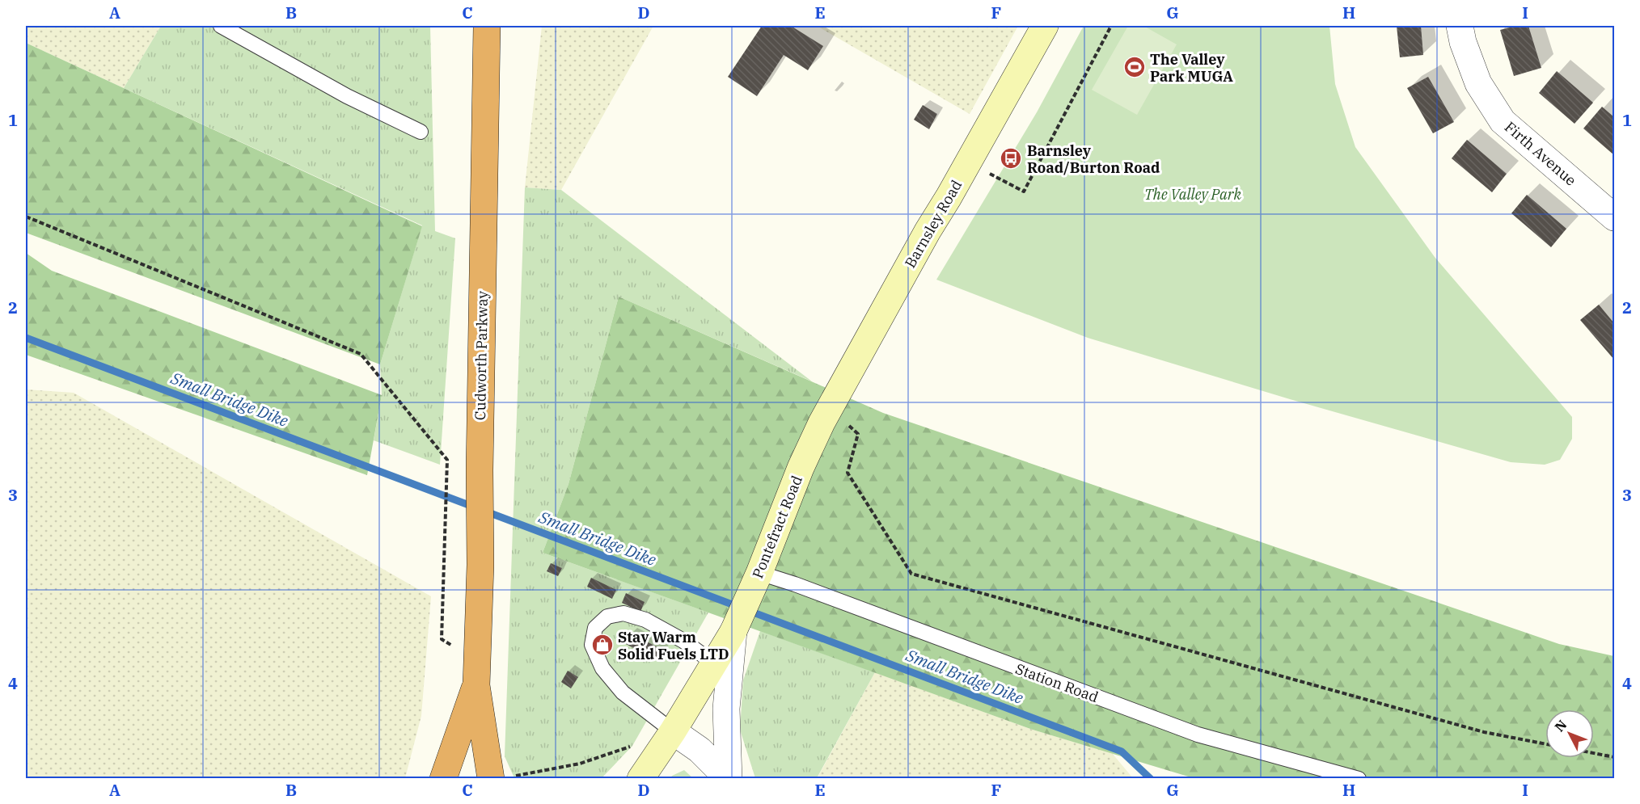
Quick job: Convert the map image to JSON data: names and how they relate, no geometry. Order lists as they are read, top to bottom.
{
  "streets": {
    "highway": ["Cudworth Parkway"],
    "street": ["Firth Avenue", "Barnsley Road", "Pontefract Road"],
    "lane": ["Station Road"]
  },
  "crossings": [
    ["Barnsley Road", "Pontefract Road"],
    ["Pontefract Road", "Station Road"]
  ],
  "water": ["Small Bridge Dike"],
  "parks": ["The Valley Park"],
  "places": {
    "sports": ["The Valley Park MUGA"],
    "bus stop": ["Barnsley Road/Burton Road"],
    "shop": ["Stay Warm Solid Fuels LTD"]
  },
  "north": "top left",
  "grid": {
    "columns": [
      "A",
      "B",
      "C",
      "D",
      "E",
      "F",
      "G",
      "H",
      "I"
    ],
    "rows": [
      "1",
      "2",
      "3",
      "4"
    ]
  }
}
